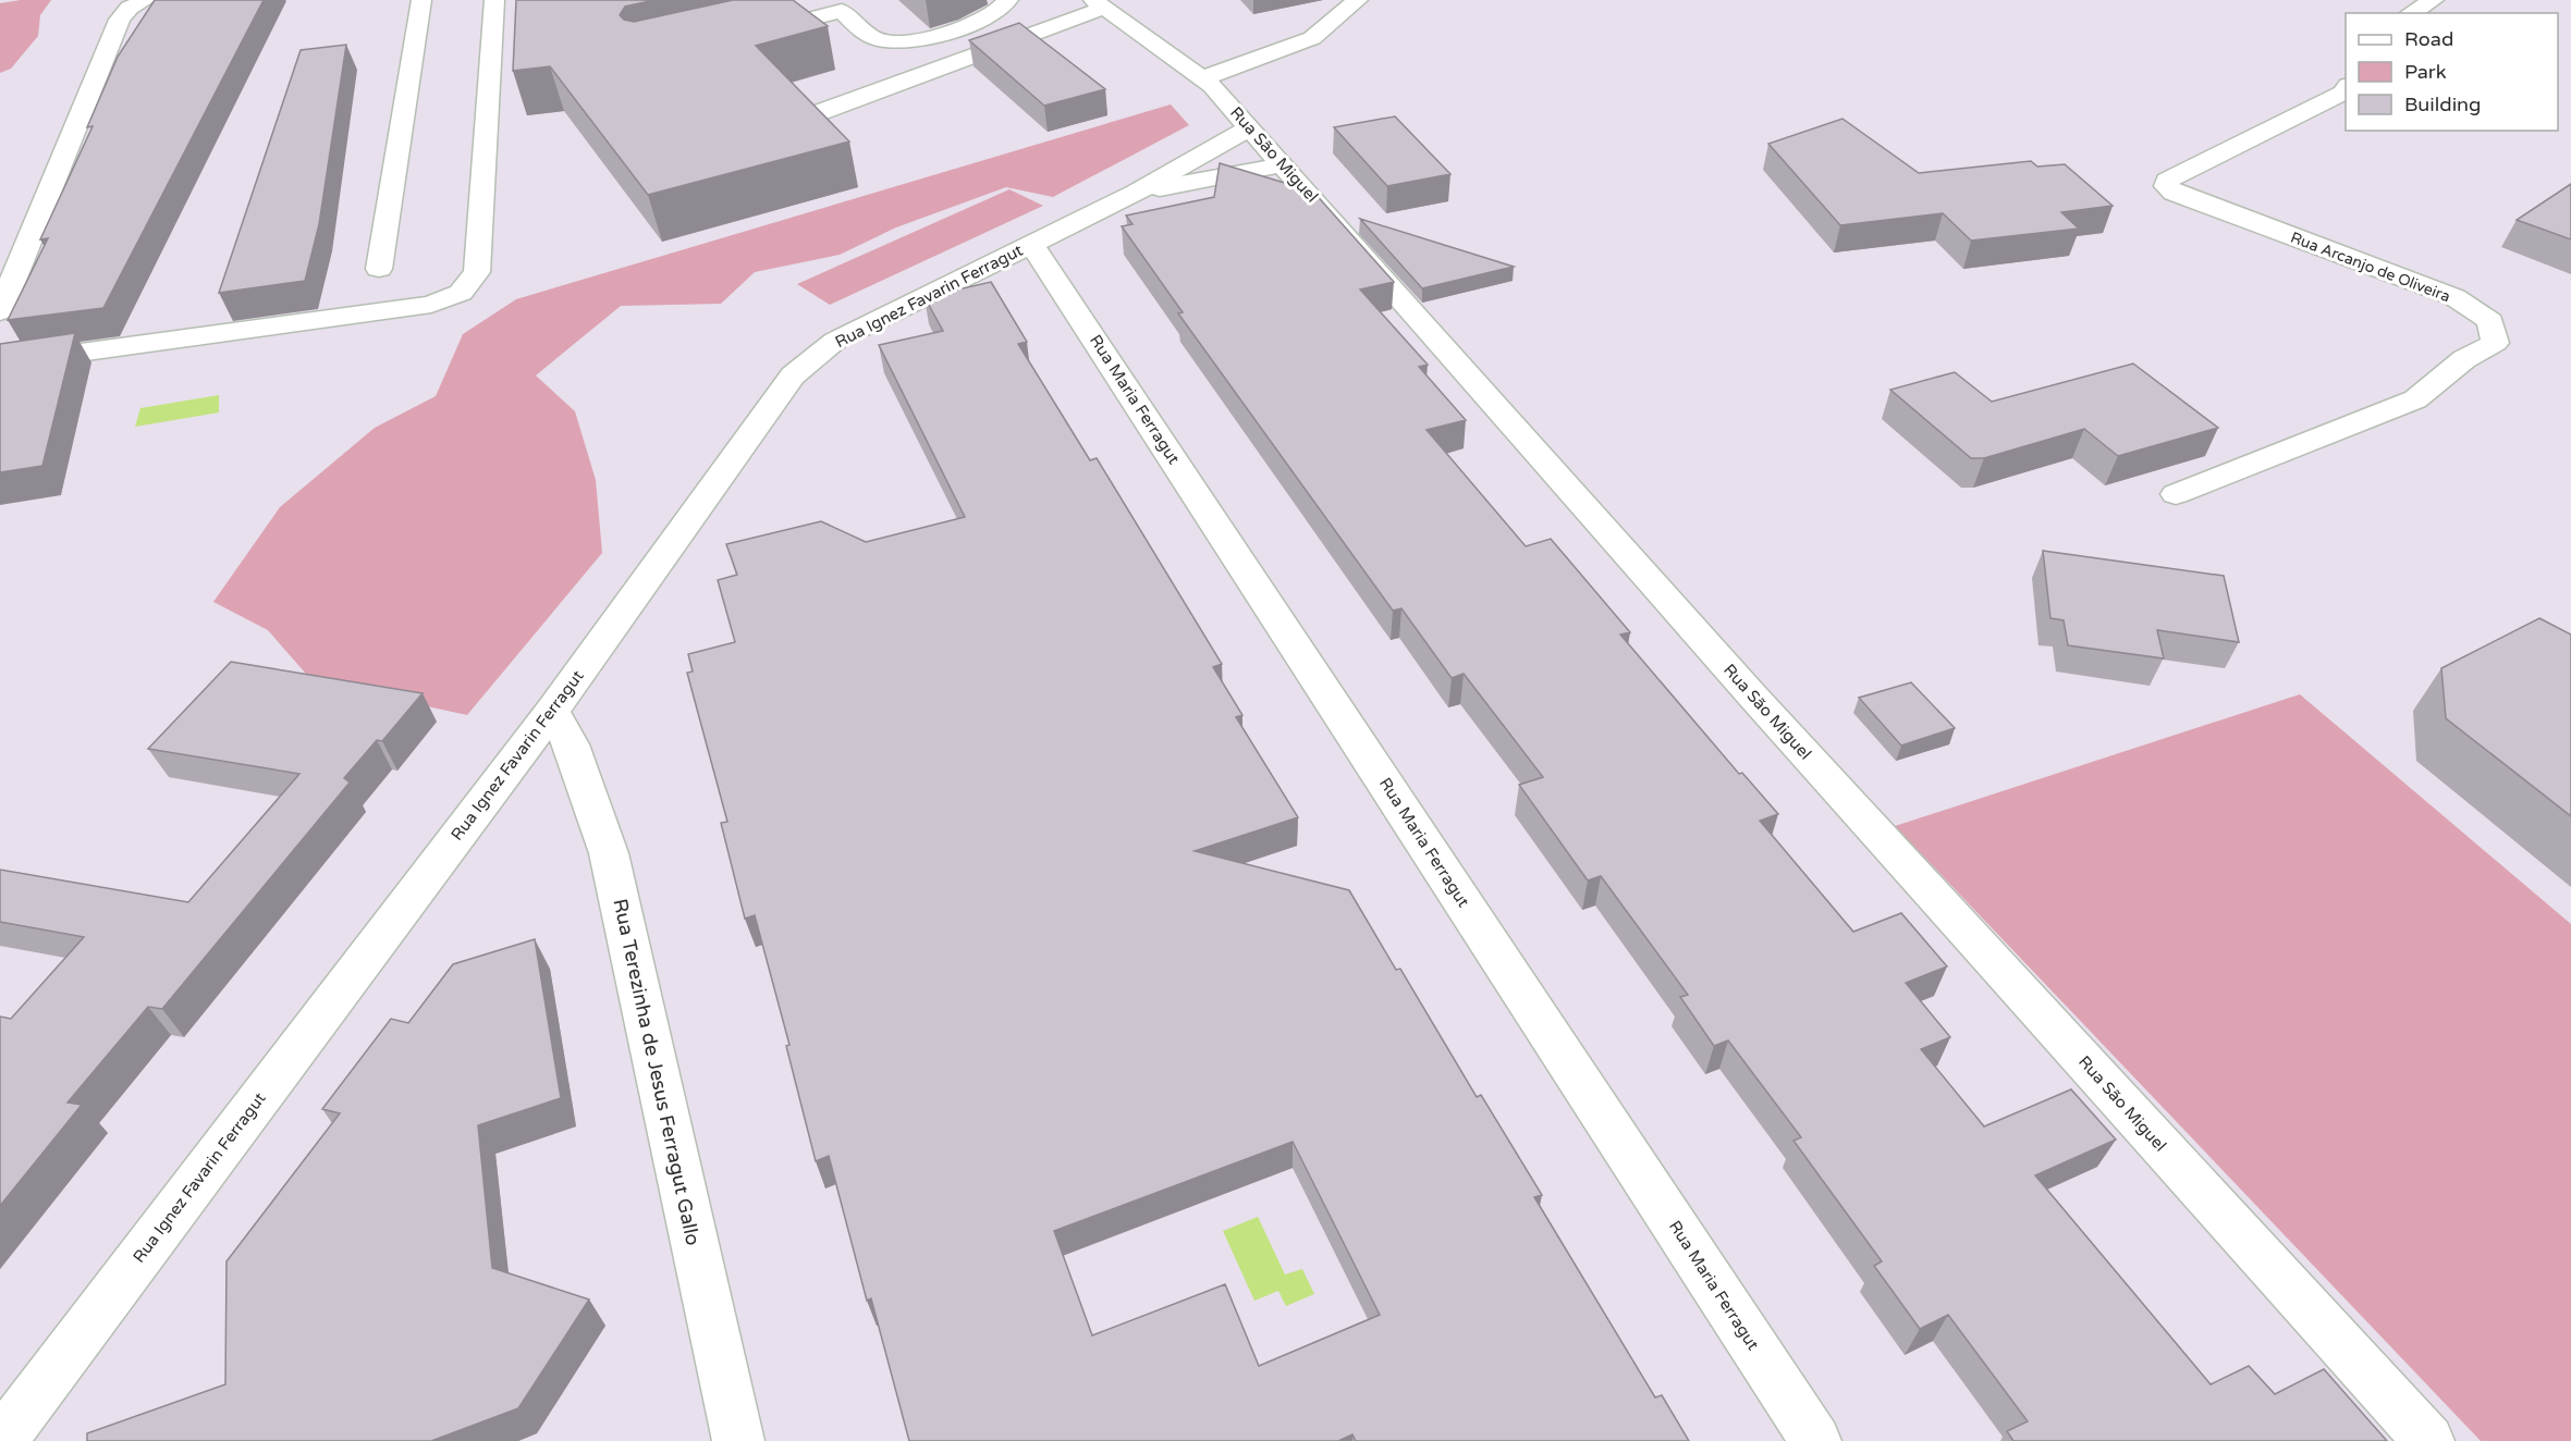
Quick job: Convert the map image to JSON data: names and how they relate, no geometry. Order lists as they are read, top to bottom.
{
  "streets": {
    "street": [
      "Rua São Miguel",
      "Rua Arcanjo de Oliveira",
      "Rua Ignez Favarin Ferragut",
      "Rua Maria Ferragut",
      "Rua Terezinha de Jesus Ferragut Gallo"
    ]
  },
  "crossings": [
    ["Rua São Miguel", "Rua Ignez Favarin Ferragut"],
    ["Rua Ignez Favarin Ferragut", "Rua Maria Ferragut"],
    ["Rua Ignez Favarin Ferragut", "Rua Terezinha de Jesus Ferragut Gallo"]
  ],
  "legend": ["Road", "Park", "Building"]
}
